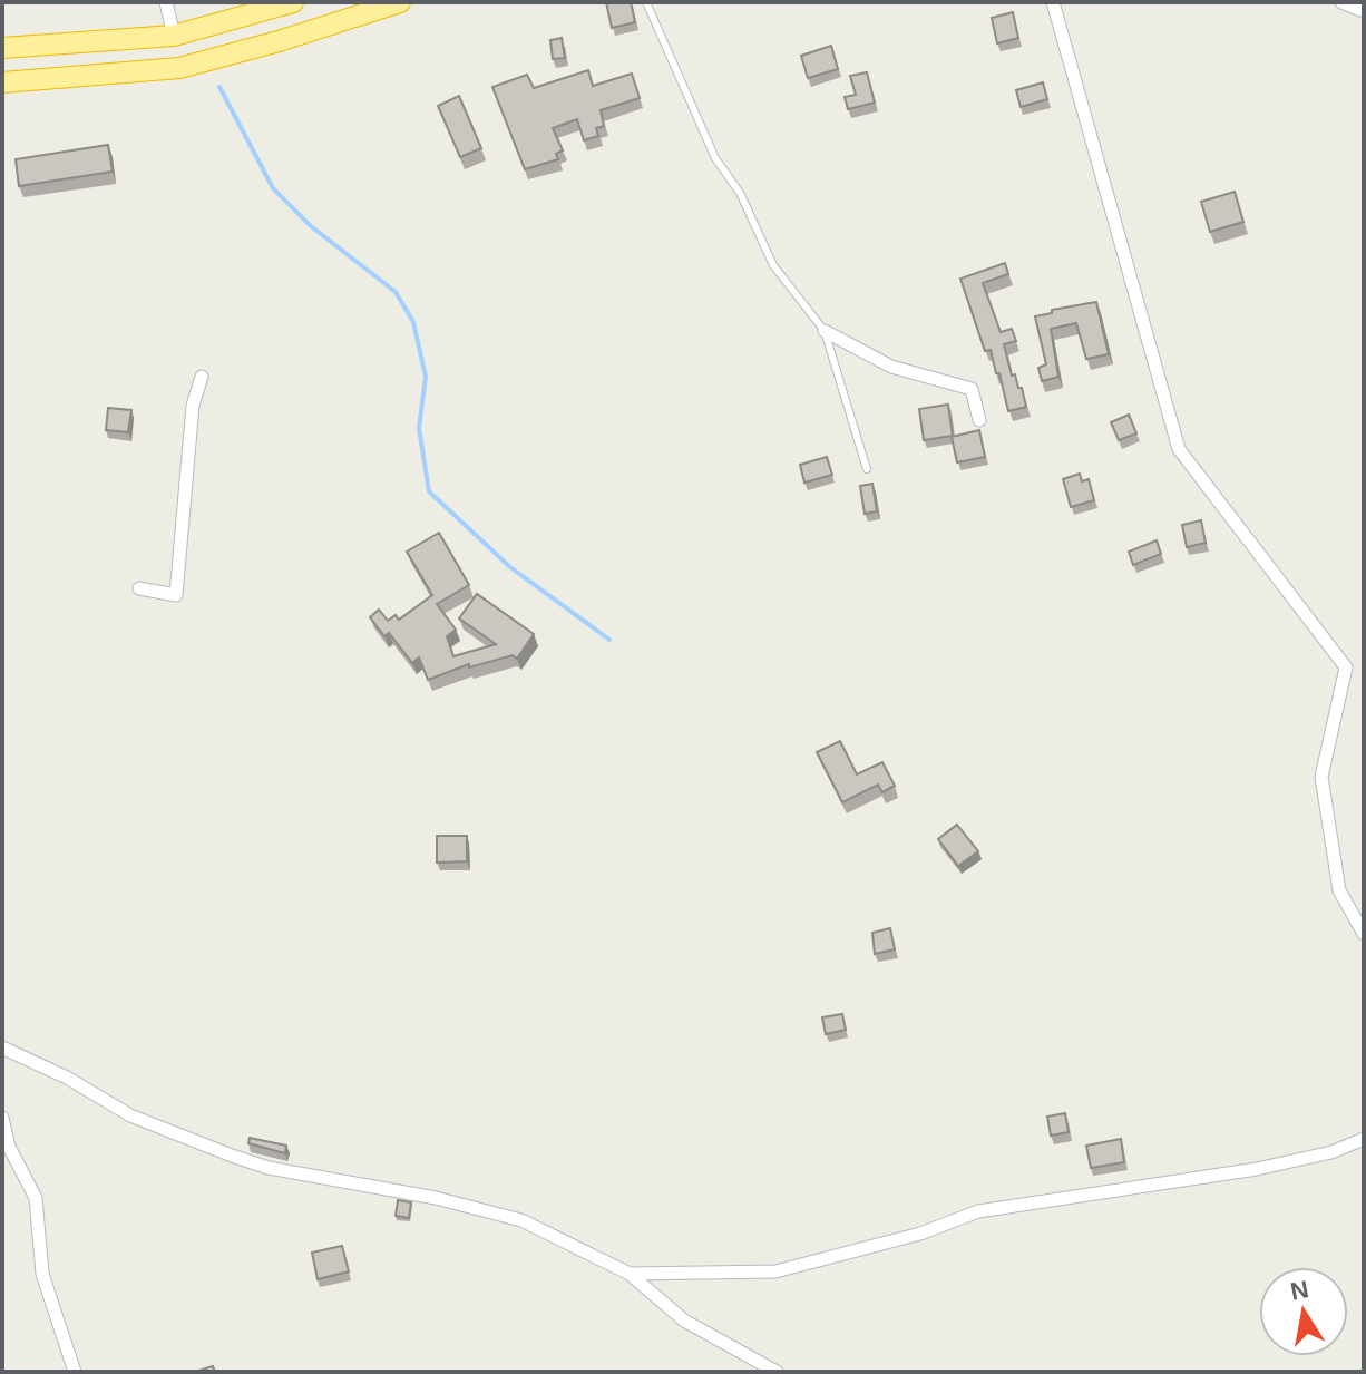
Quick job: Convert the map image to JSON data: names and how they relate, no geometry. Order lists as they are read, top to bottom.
{
  "north": "top"
}
